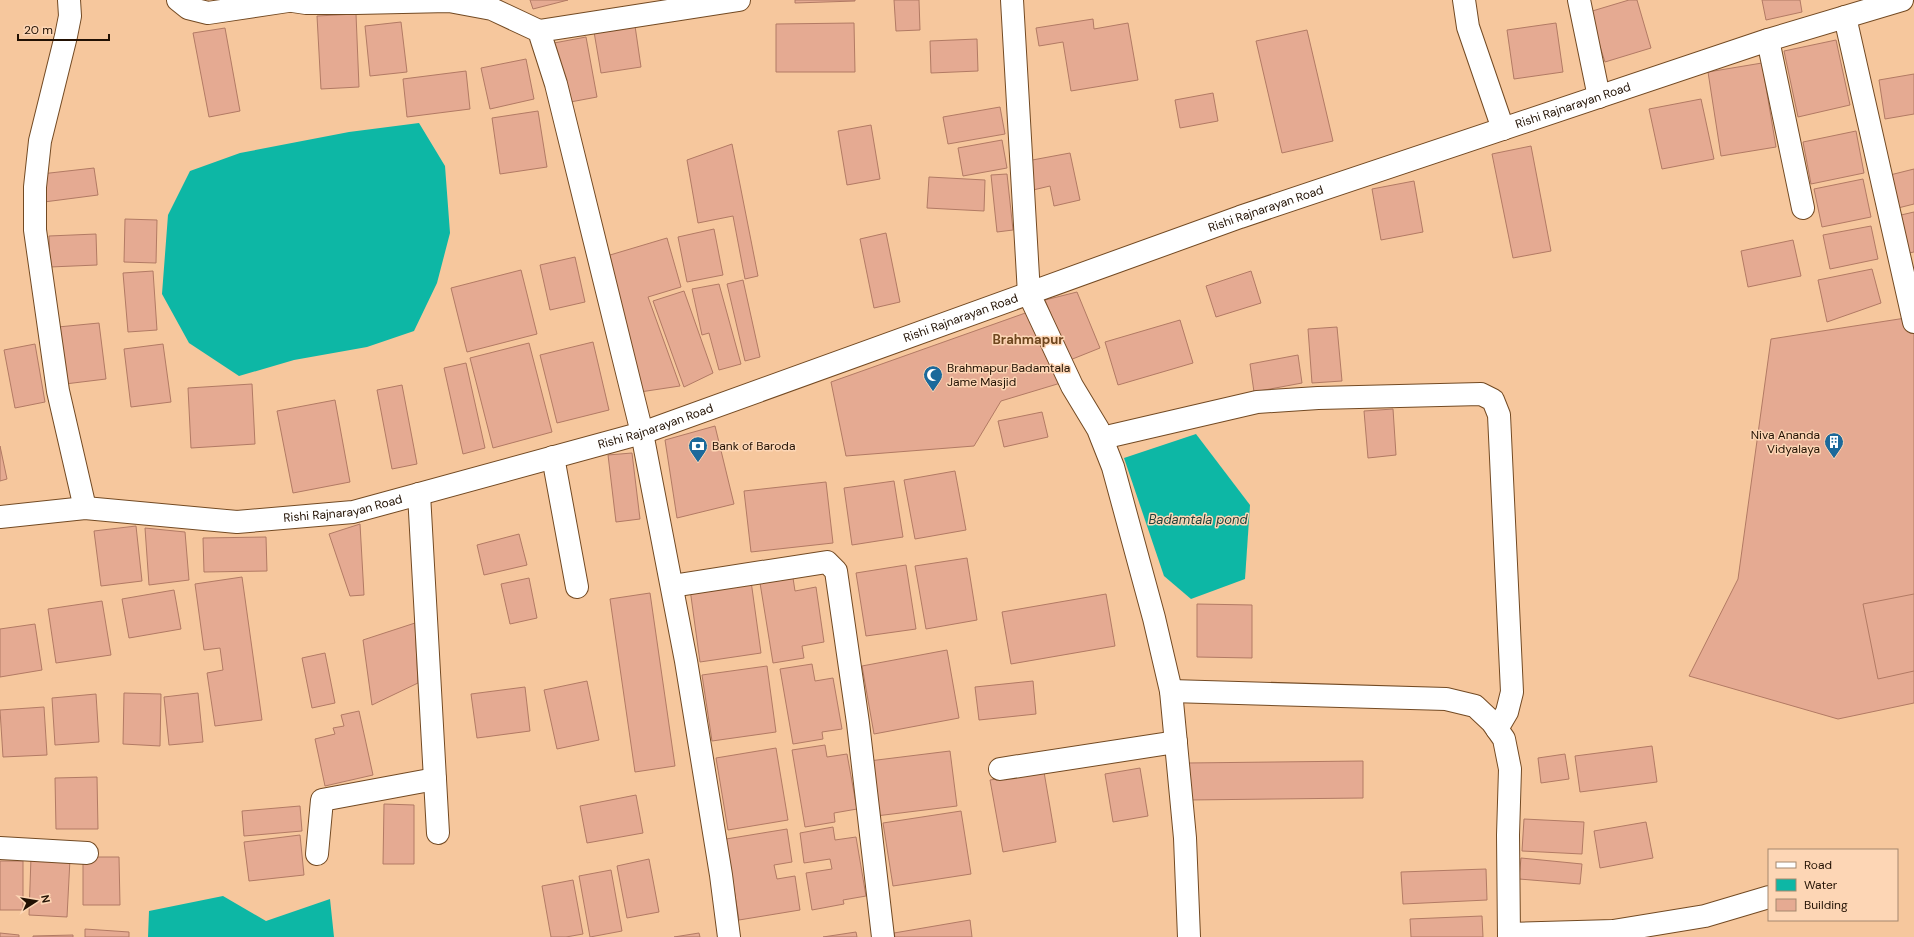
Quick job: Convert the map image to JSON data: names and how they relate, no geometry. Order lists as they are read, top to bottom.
{
  "streets": {
    "street": ["Rishi Rajnarayan Road"]
  },
  "districts": ["Brahmapur"],
  "water": ["Badamtala pond"],
  "places": {
    "mosque": ["Brahmapur Badamtala Jame Masjid"],
    "building": ["Niva Ananda Vidyalaya"],
    "bank": ["Bank of Baroda"]
  },
  "legend": ["Road", "Water", "Building"],
  "scale_bar": "20 m",
  "north": "right"
}
